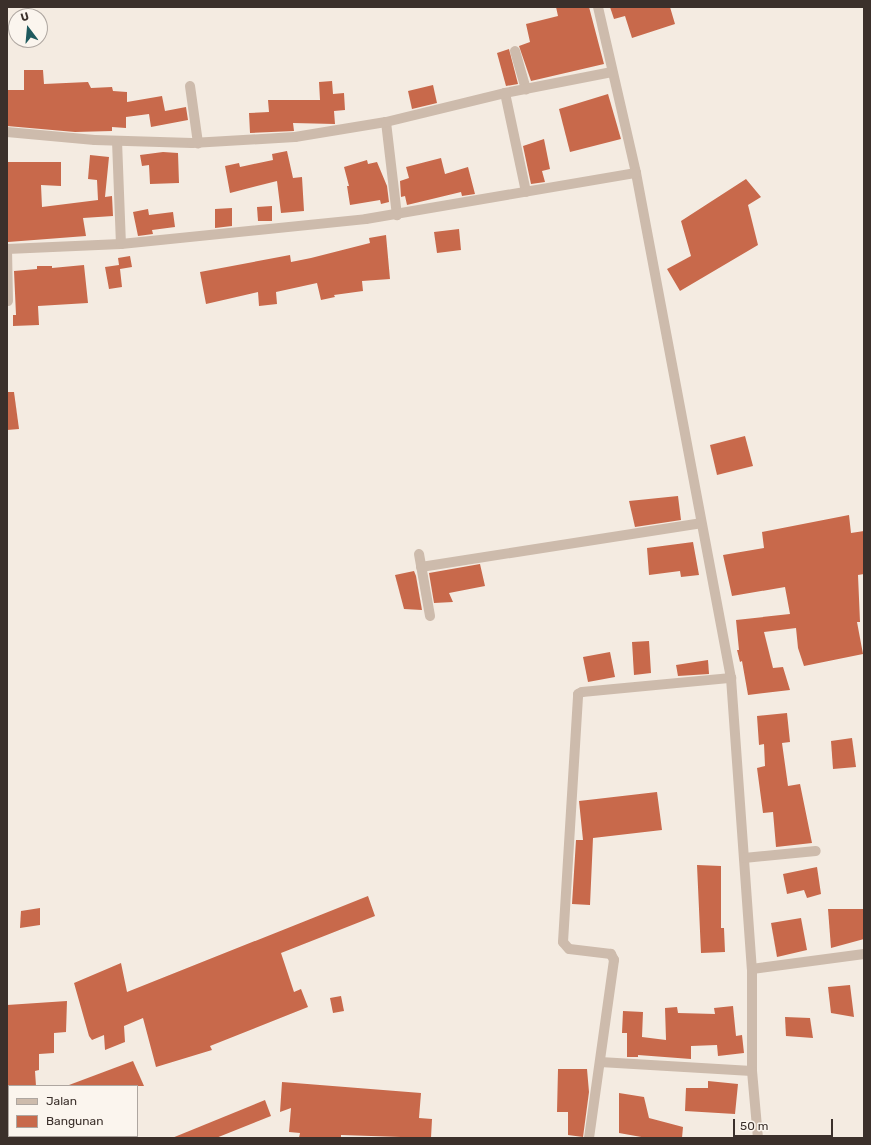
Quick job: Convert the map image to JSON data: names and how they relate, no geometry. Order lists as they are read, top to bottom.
{
  "legend": ["Jalan", "Bangunan"],
  "scale_bar": "50 m",
  "north": "top"
}
